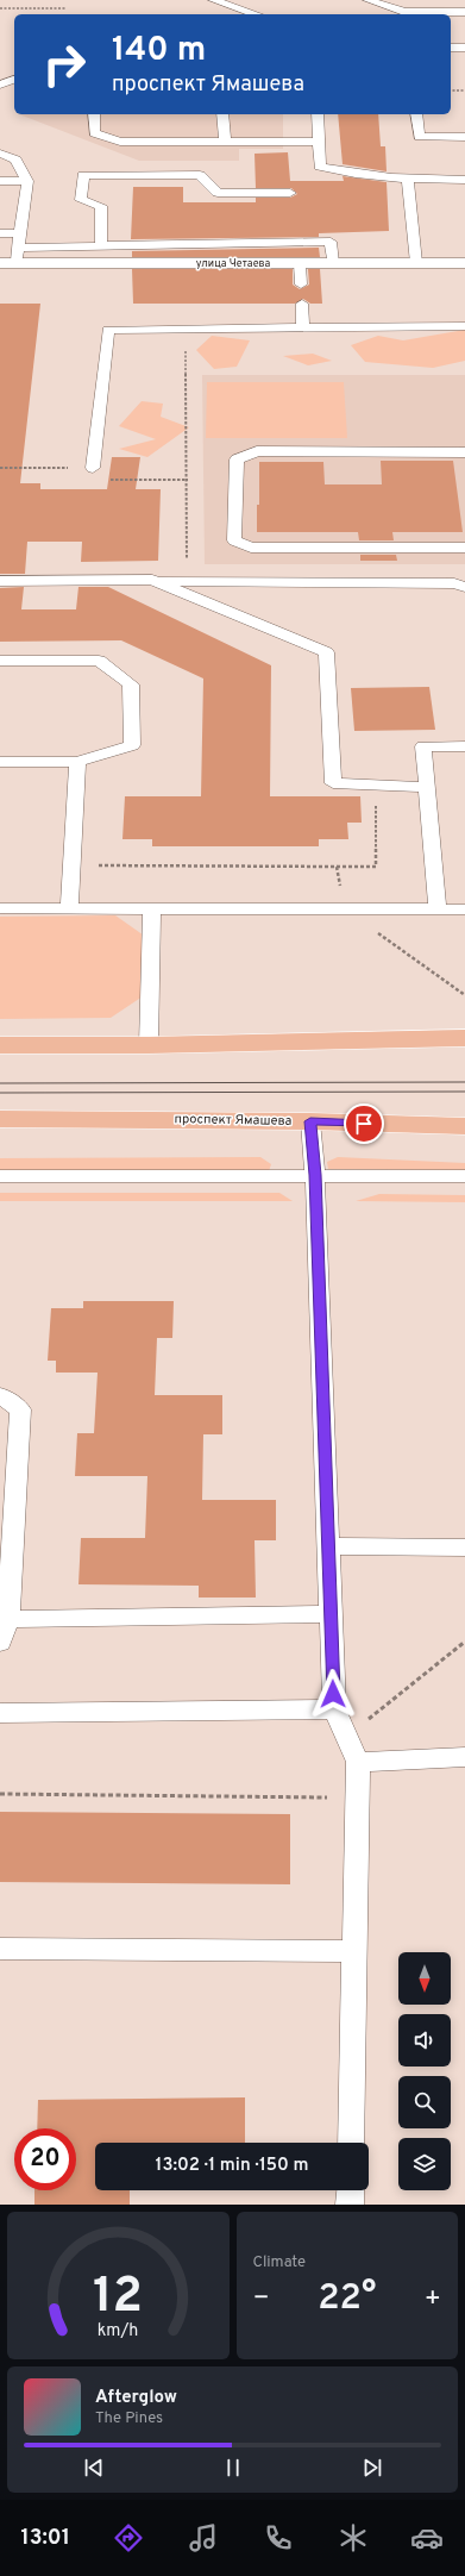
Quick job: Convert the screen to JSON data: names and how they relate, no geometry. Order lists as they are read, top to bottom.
{
  "streets": {
    "main road": ["проспект Ямашева"],
    "street": ["улица Четаева"]
  },
  "north": "bottom",
  "page": {
    "turn": ["140 m", "проспект Ямашева"],
    "limit": "20",
    "trip": "13:02 · 1 min · 150 m",
    "tile": "Climate",
    "heat": ["−", "22°", "+"],
    "song": ["Afterglow", "The Pines"],
    "tabs": "13:01",
    "gauge": ["12", "km/h"]
  }
}
